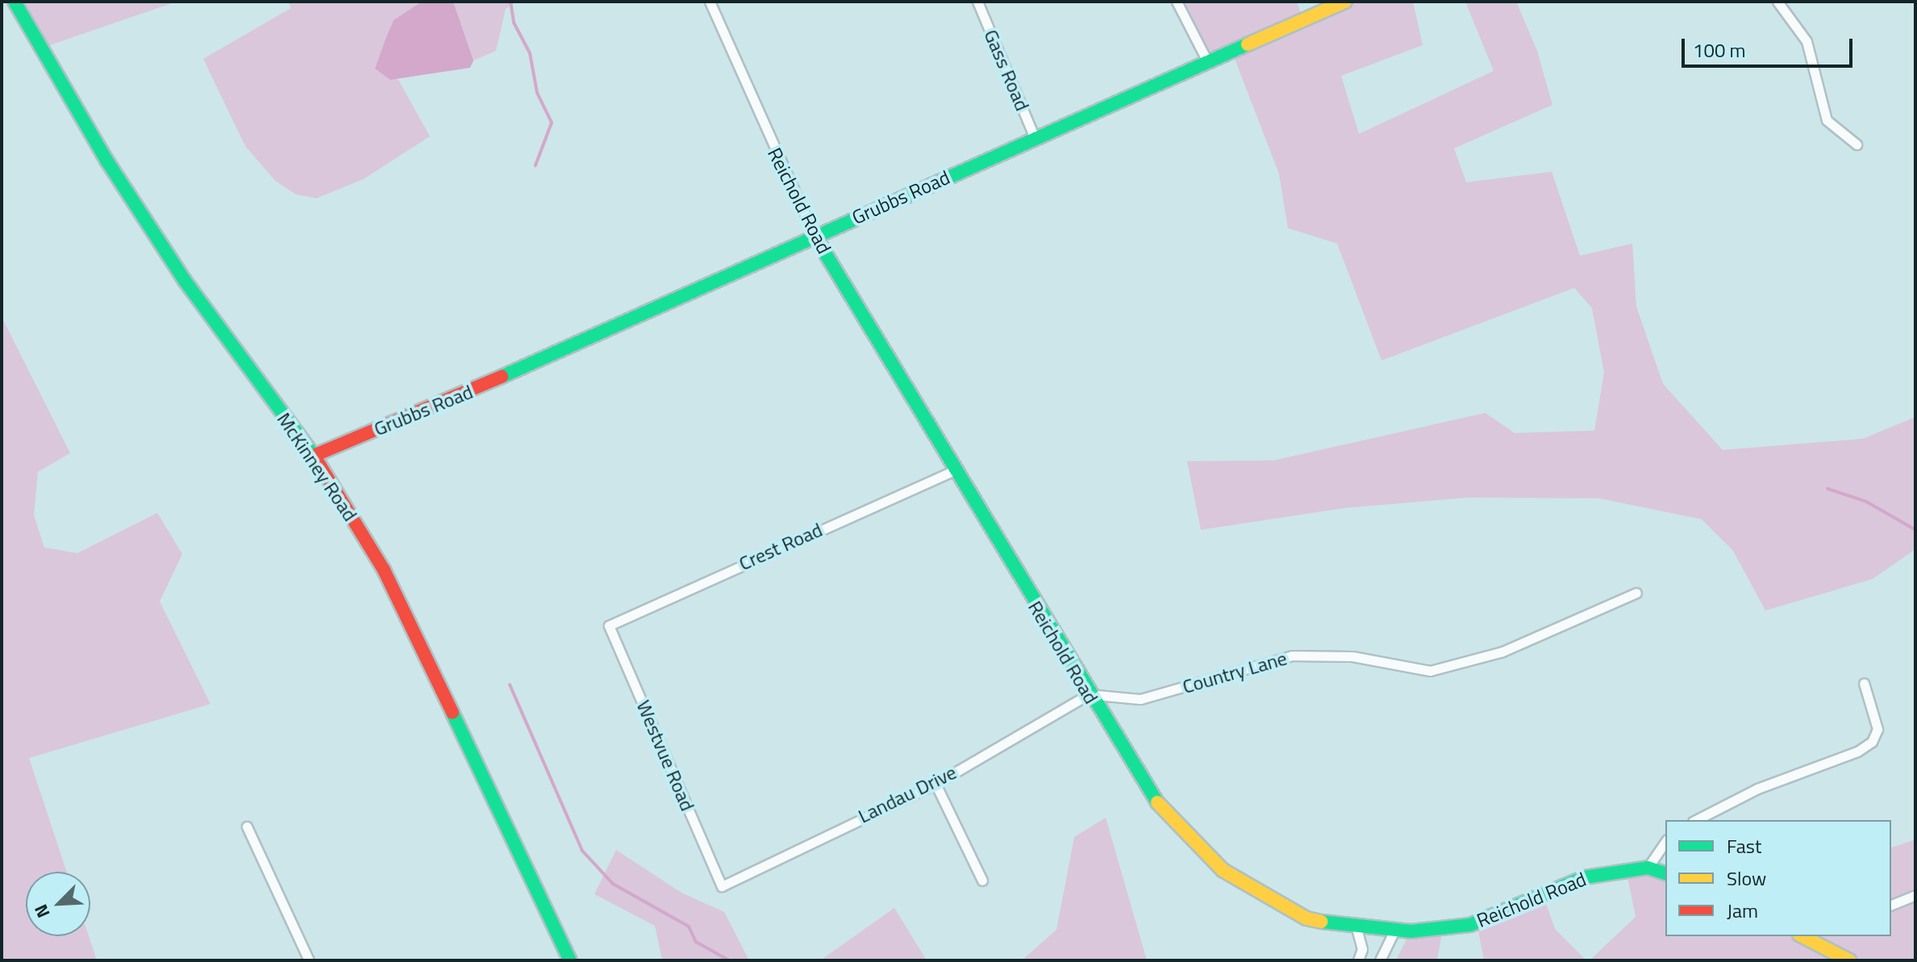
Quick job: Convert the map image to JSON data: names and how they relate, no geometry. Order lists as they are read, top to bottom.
{
  "streets": {
    "street": [
      "Gass Road",
      "Grubbs Road",
      "Reichold Road",
      "McKinney Road",
      "Crest Road",
      "Country Lane",
      "Westvue Road",
      "Landau Drive"
    ]
  },
  "crossings": [
    ["Gass Road", "Grubbs Road"],
    ["Grubbs Road", "Reichold Road"],
    ["Grubbs Road", "McKinney Road"],
    ["Reichold Road", "Crest Road"],
    ["Reichold Road", "Country Lane"],
    ["Reichold Road", "Landau Drive"],
    ["Crest Road", "Westvue Road"],
    ["Country Lane", "Landau Drive"],
    ["Westvue Road", "Landau Drive"]
  ],
  "legend": ["Fast", "Slow", "Jam"],
  "scale_bar": "100 m",
  "north": "bottom left"
}
